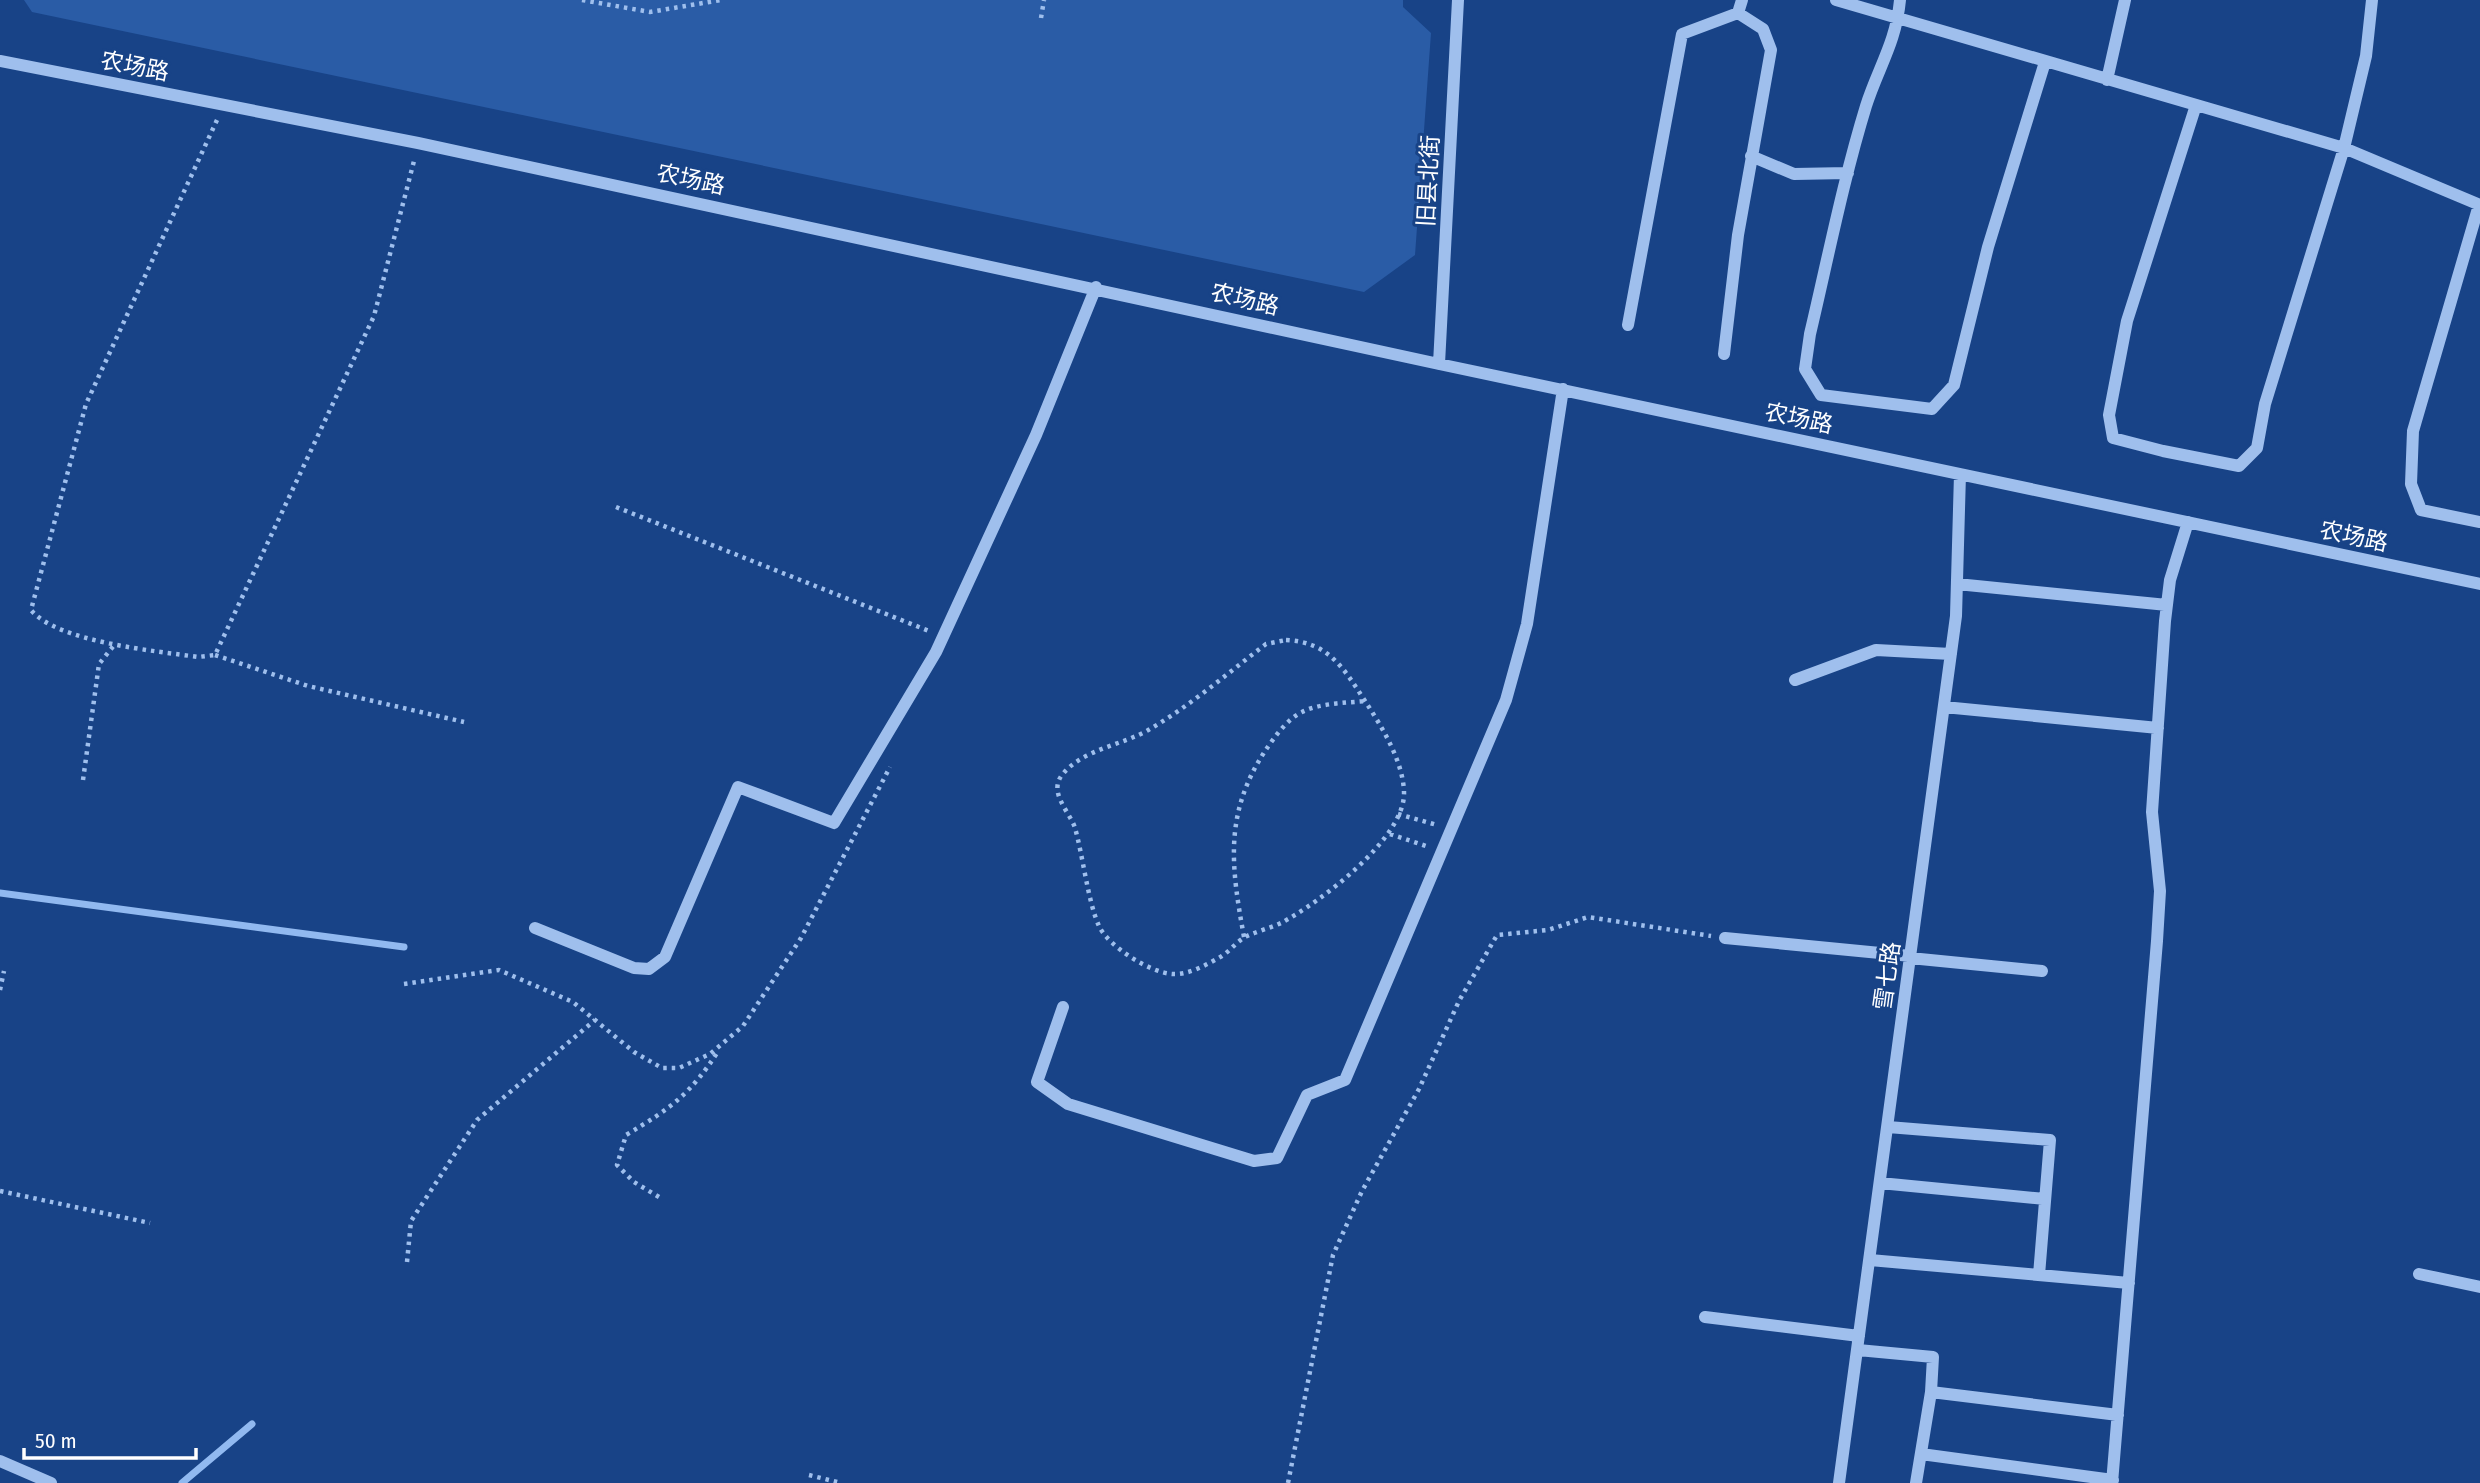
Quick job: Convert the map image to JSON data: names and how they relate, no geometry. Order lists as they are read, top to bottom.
{
  "streets": {
    "street": ["农场路", "旧县北街", "雪七路"]
  },
  "crossings": [
    ["农场路", "旧县北街"],
    ["农场路", "雪七路"]
  ],
  "scale_bar": "50 m"
}
